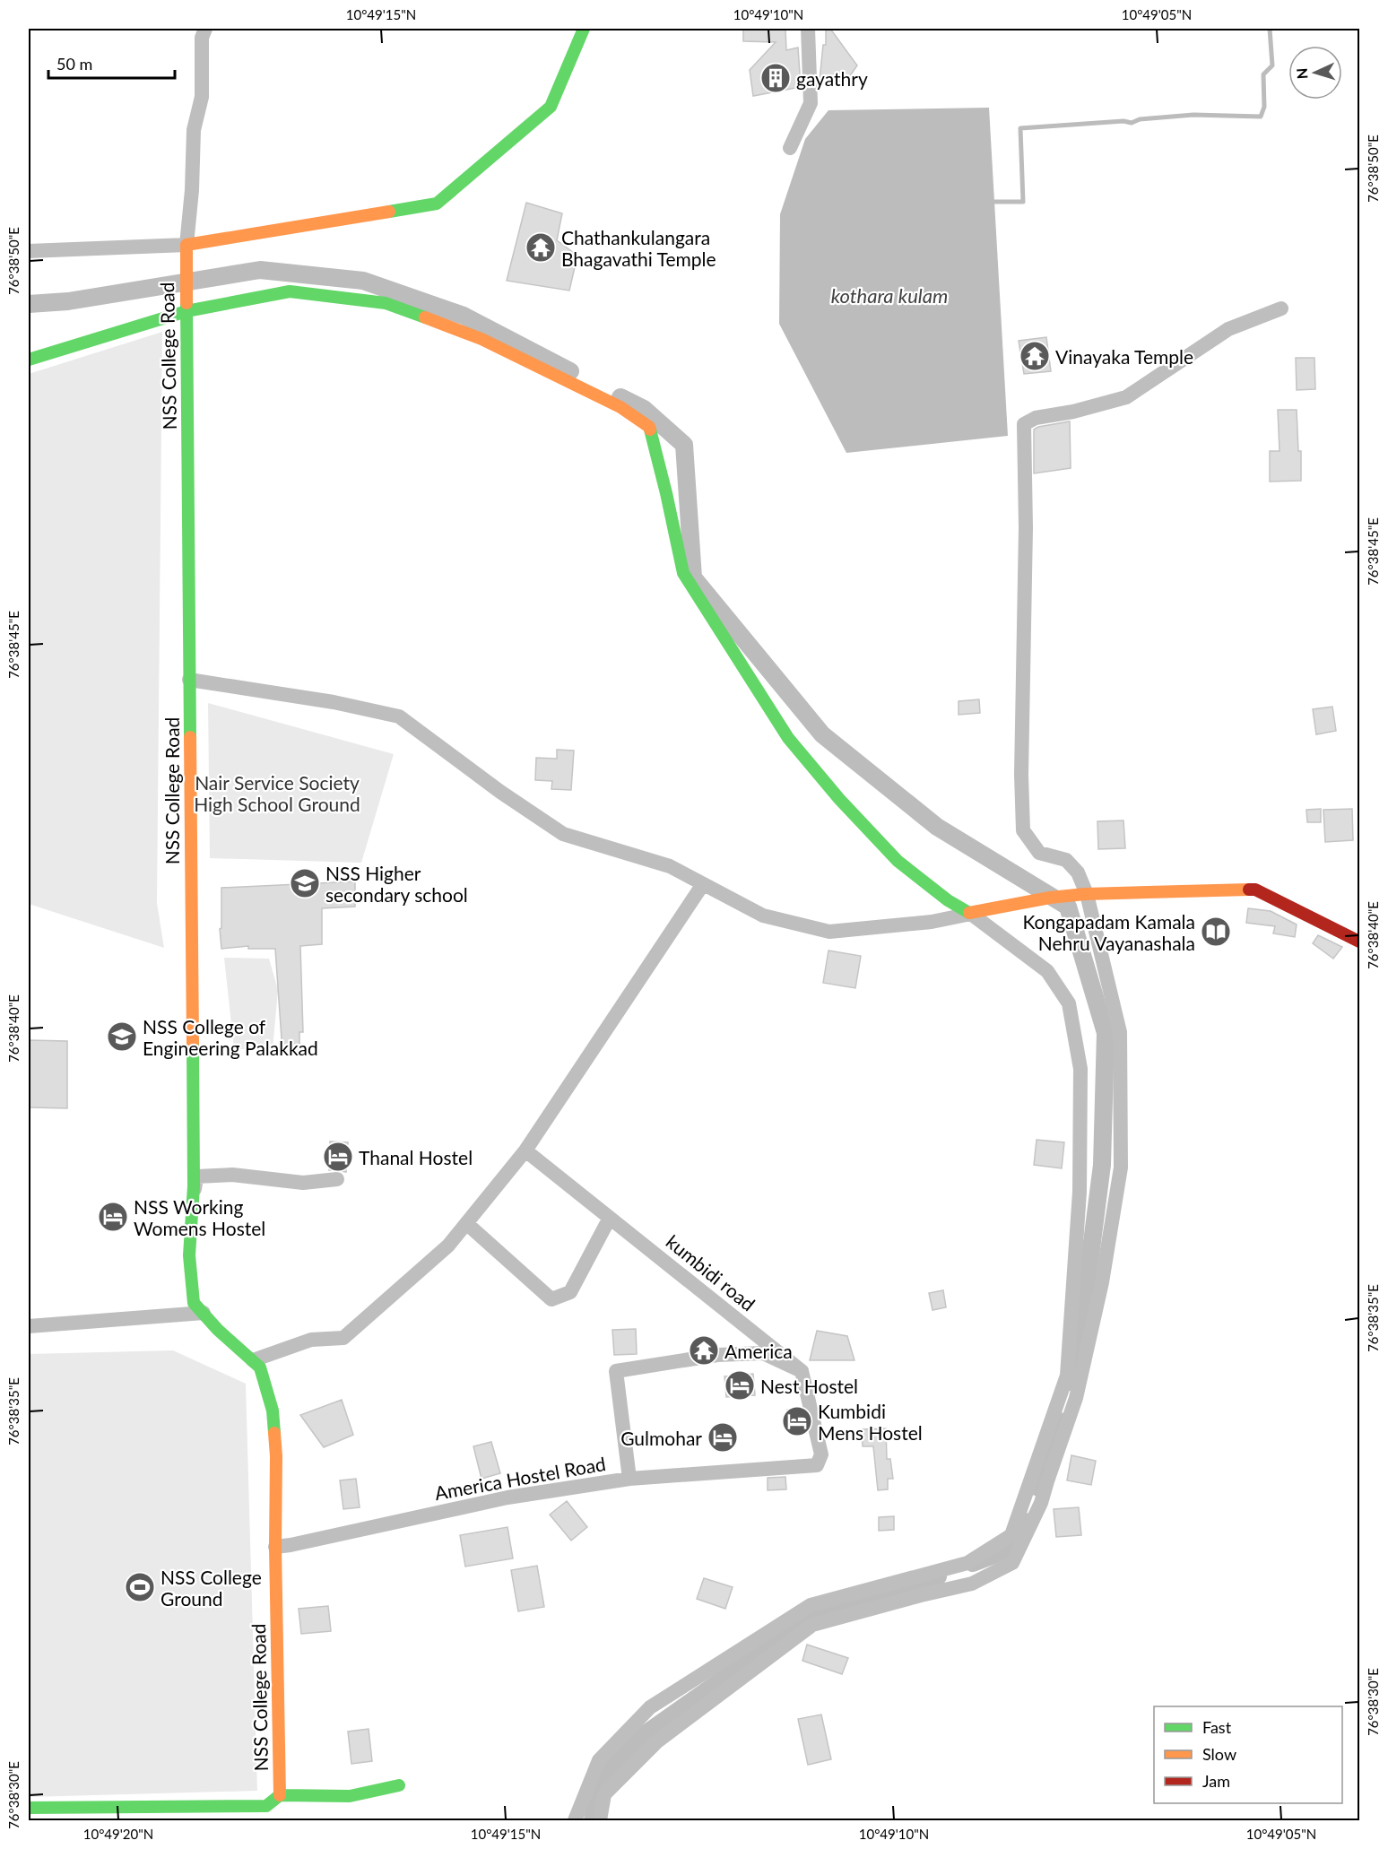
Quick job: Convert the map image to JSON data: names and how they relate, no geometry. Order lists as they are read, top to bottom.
{
  "streets": {
    "main road": ["NSS College Road"],
    "street": ["kumbidi road", "America Hostel Road"]
  },
  "crossings": [
    ["NSS College Road", "America Hostel Road"],
    ["kumbidi road", "America Hostel Road"]
  ],
  "water": ["kothara kulam"],
  "parks": ["Nair Service Society High School Ground"],
  "places": {
    "building": ["gayathry"],
    "temple": ["Chathankulangara Bhagavathi Temple", "Vinayaka Temple", "America"],
    "school or university": ["NSS Higher secondary school", "NSS College of Engineering Palakkad"],
    "library": ["Kongapadam Kamala Nehru Vayanashala"],
    "hotel": [
      "Thanal Hostel",
      "NSS Working Womens Hostel",
      "Nest Hostel",
      "Kumbidi Mens Hostel",
      "Gulmohar"
    ],
    "sports": ["NSS College Ground"]
  },
  "legend": ["Fast", "Slow", "Jam"],
  "scale_bar": "50 m",
  "north": "left",
  "coordinates": [
    "10°49'15\"N",
    "10°49'10\"N",
    "10°49'05\"N",
    "76°38'50\"E",
    "76°38'45\"E",
    "76°38'40\"E",
    "76°38'35\"E",
    "76°38'30\"E",
    "10°49'20\"N"
  ]
}
